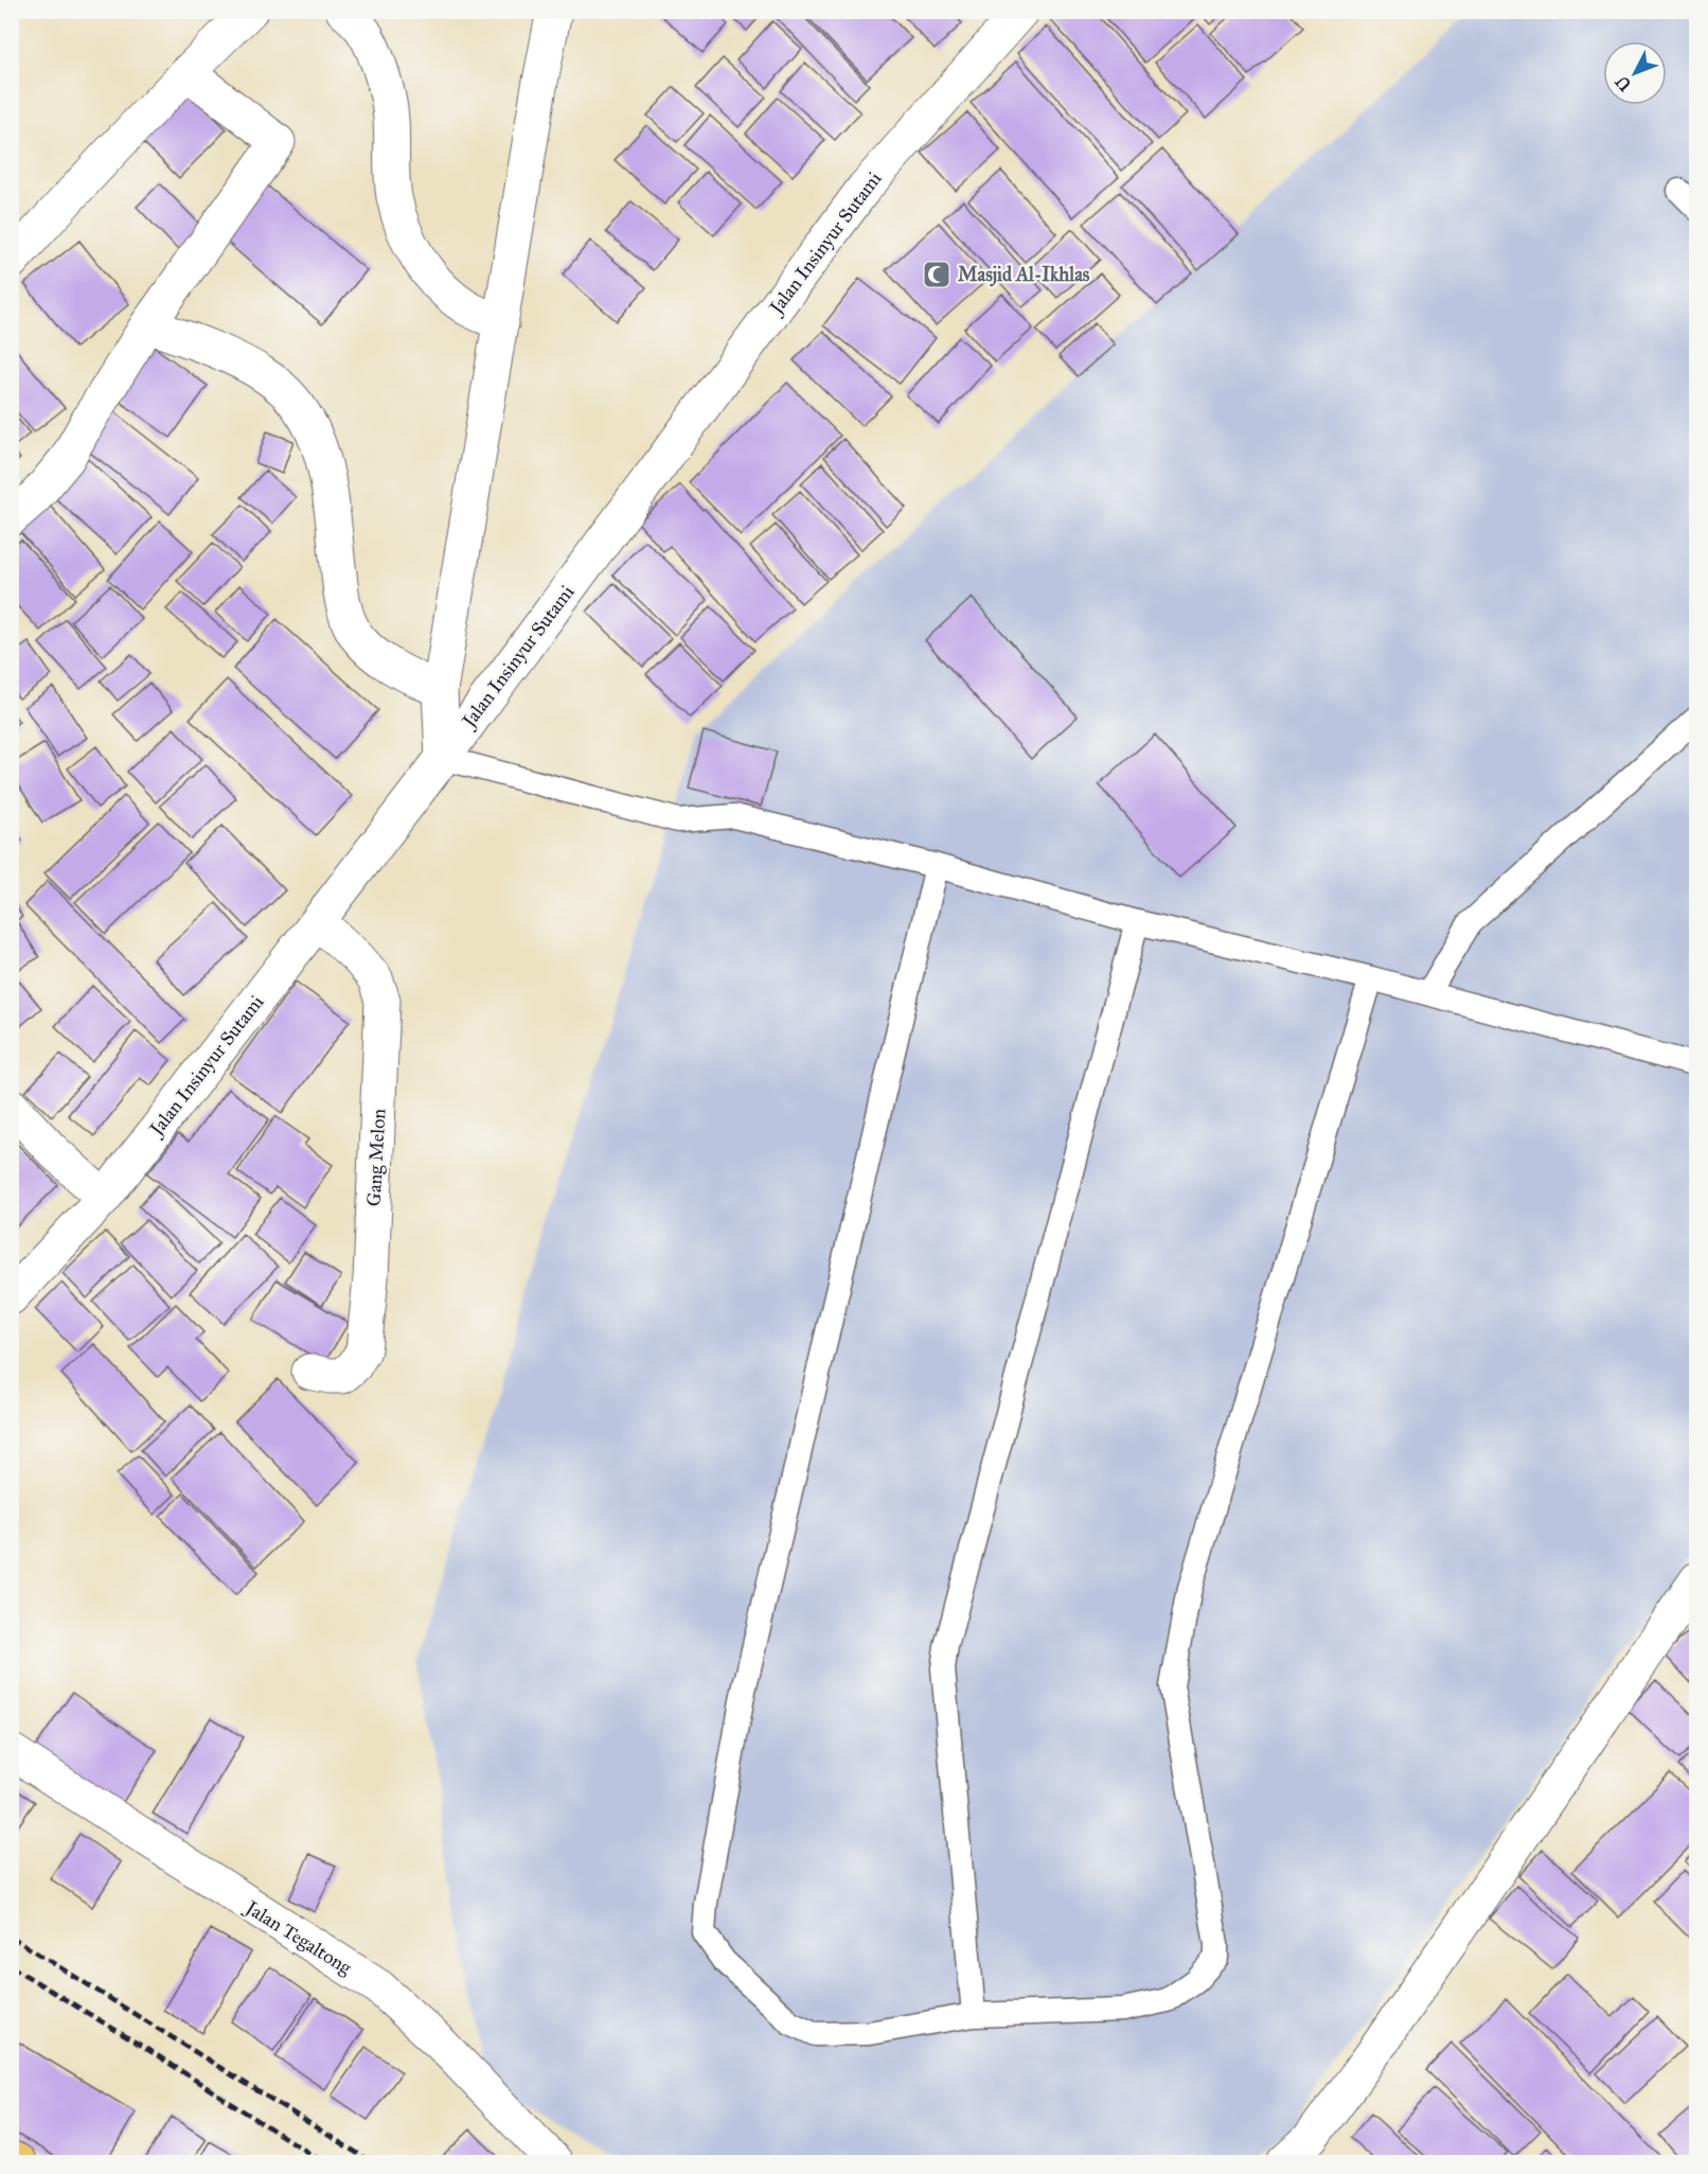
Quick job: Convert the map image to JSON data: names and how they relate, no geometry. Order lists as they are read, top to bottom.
{
  "streets": {
    "street": ["Jalan Insinyur Sutami", "Gang Melon", "Jalan Tegaltong"]
  },
  "crossings": [
    ["Jalan Insinyur Sutami", "Gang Melon"]
  ],
  "places": {
    "mosque": ["Masjid Al-Ikhlas"]
  },
  "north": "bottom left"
}
